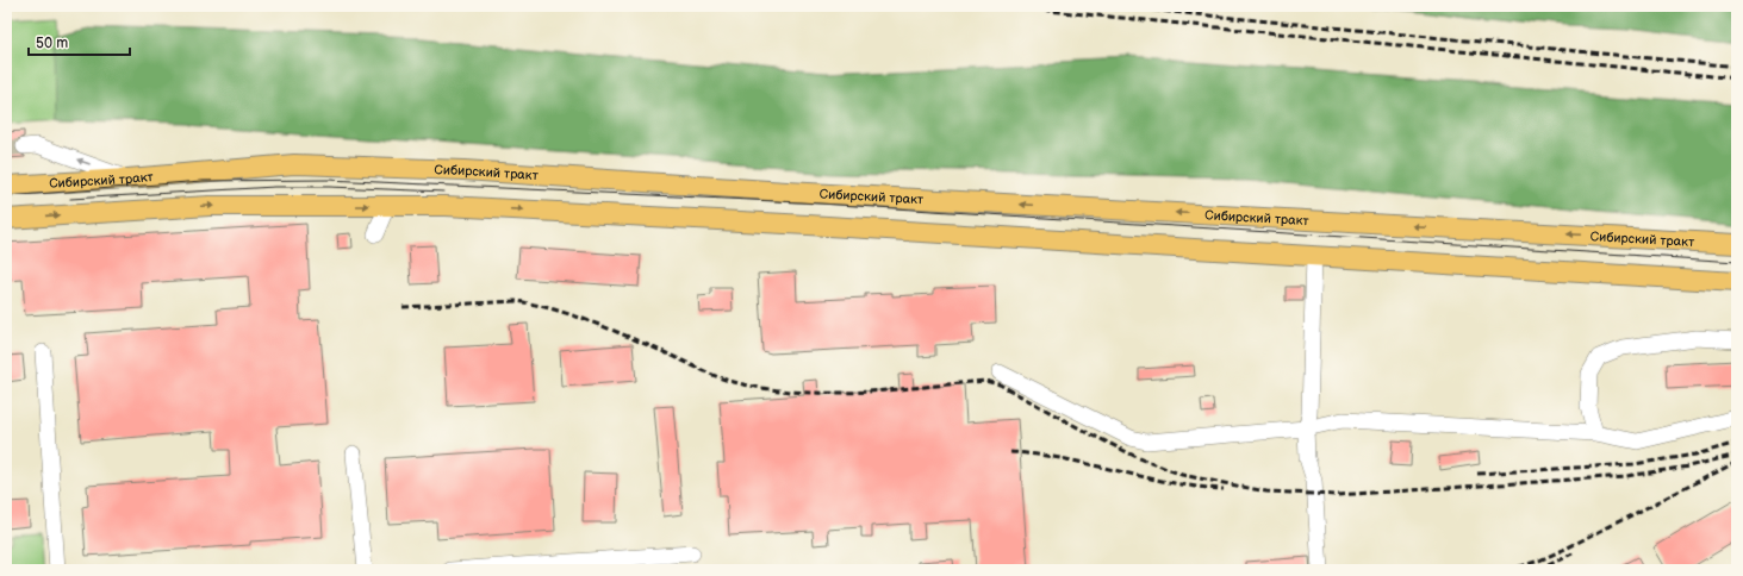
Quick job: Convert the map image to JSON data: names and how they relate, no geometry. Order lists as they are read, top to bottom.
{
  "streets": {
    "main road": ["Сибирский тракт"]
  },
  "scale_bar": "50 m"
}
